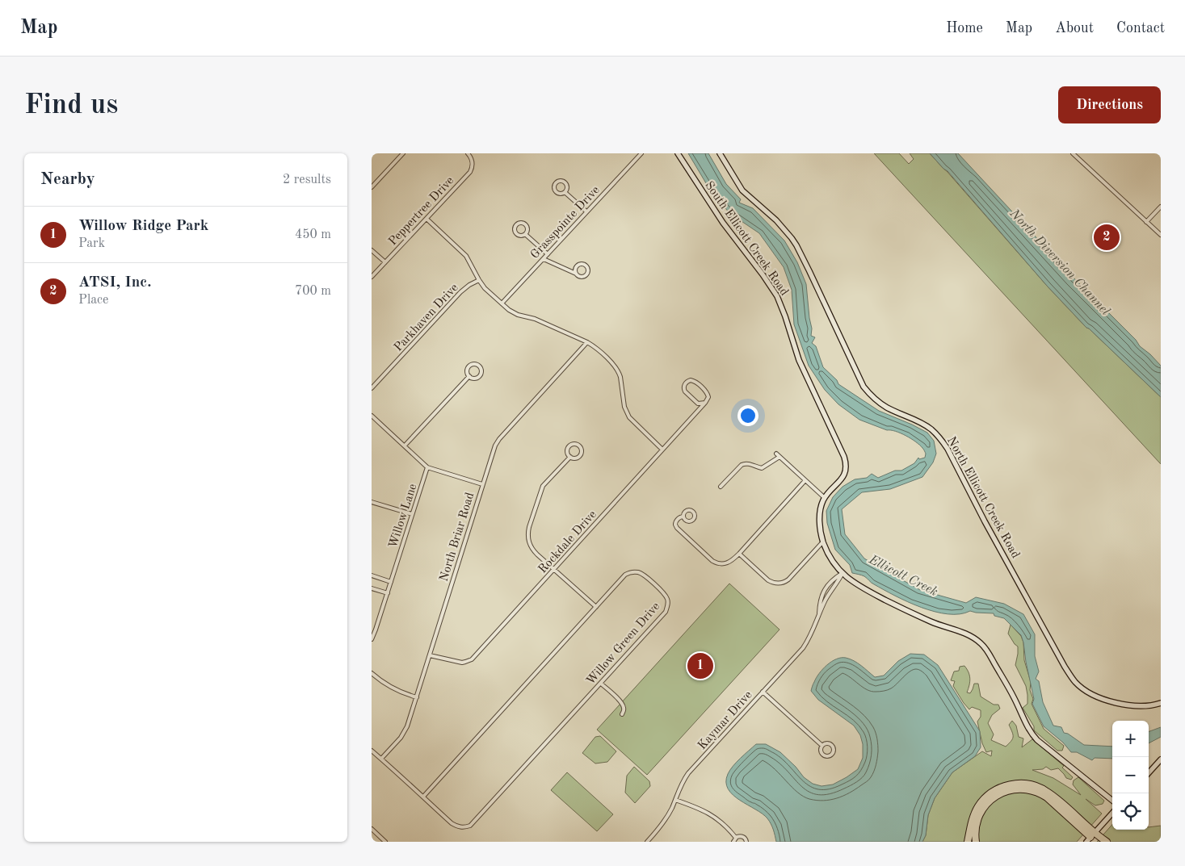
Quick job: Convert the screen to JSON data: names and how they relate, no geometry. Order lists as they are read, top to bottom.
{
  "streets": {
    "street": [
      "Peppertree Drive",
      "Grasspointe Drive",
      "South Ellicott Creek Road",
      "Parkhaven Drive",
      "North Ellicott Creek Road",
      "Willow Lane",
      "North Briar Road",
      "Rockdale Drive",
      "Willow Green Drive",
      "Kaymar Drive"
    ]
  },
  "crossings": [
    ["South Ellicott Creek Road", "Kaymar Drive"],
    ["North Briar Road", "Rockdale Drive"],
    ["North Briar Road", "Willow Green Drive"]
  ],
  "water": ["North Diversion Channel", "Ellicott Creek"],
  "page": {
    "header": "Map",
    "nav": [
      "Home",
      "Map",
      "About",
      "Contact"
    ],
    "buttons": "Directions",
    "title": "Find us",
    "heading": ["Nearby", "2 results"],
    "list": [
      {
        "mark": "1",
        "name": "Willow Ridge Park",
        "note": "Park",
        "value": "450 m"
      },
      {
        "mark": "2",
        "name": "ATSI, Inc.",
        "note": "Place",
        "value": "700 m"
      }
    ],
    "pins": ["2", "1"],
    "map_buttons": ["+", "−"]
  }
}
